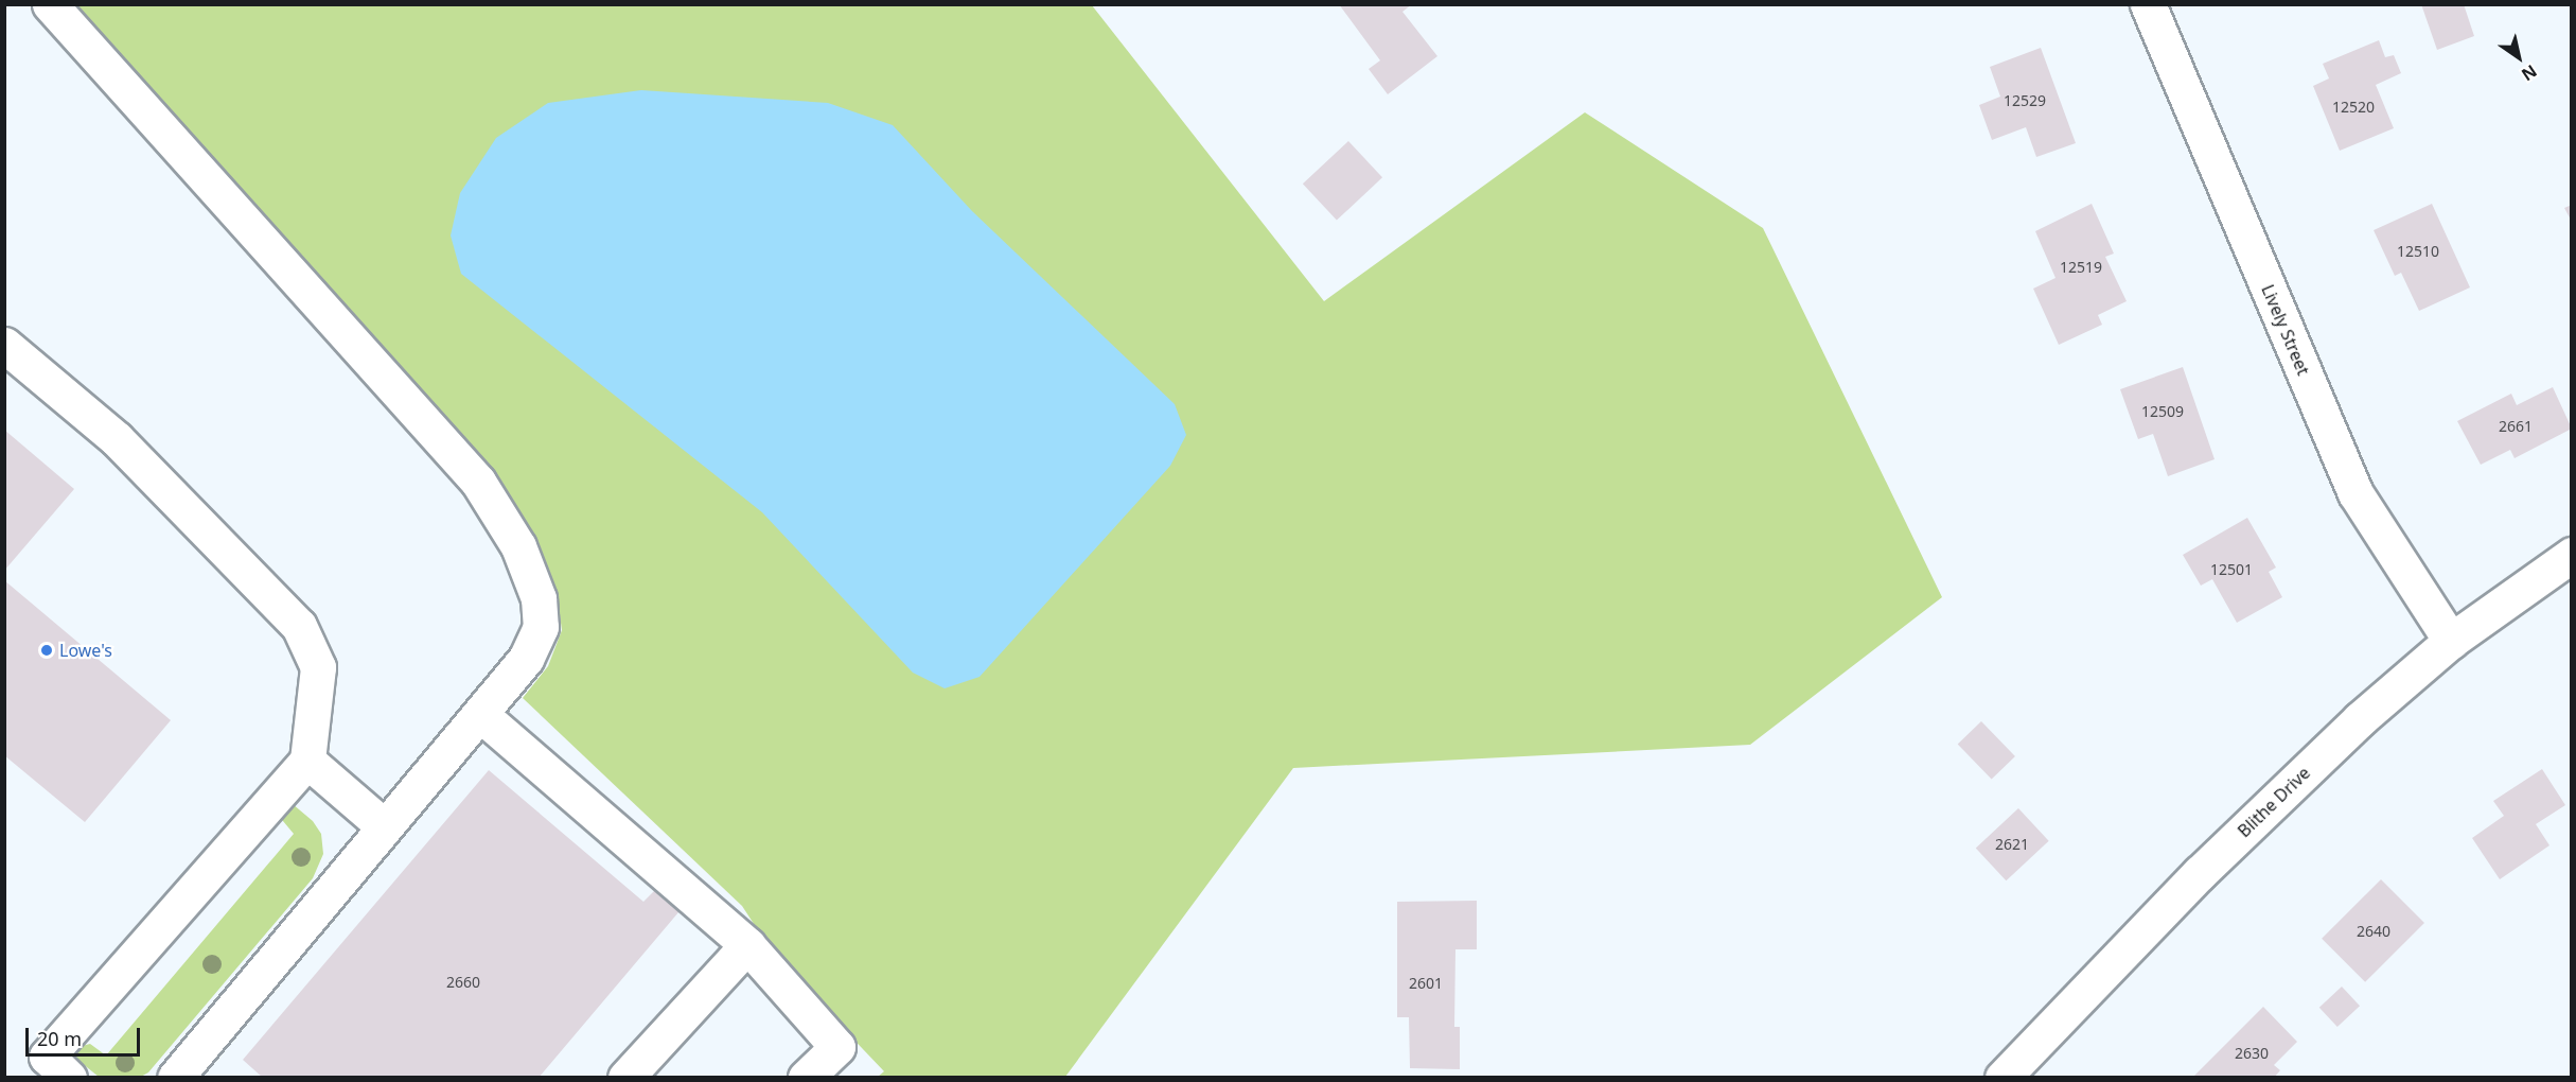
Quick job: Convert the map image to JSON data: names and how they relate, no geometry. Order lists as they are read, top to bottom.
{
  "streets": {
    "street": ["Lively Street", "Blithe Drive"]
  },
  "crossings": [
    ["Lively Street", "Blithe Drive"]
  ],
  "places": ["Lowe's"],
  "house_numbers": [
    "12529",
    "12520",
    "12510",
    "12519",
    "12509",
    "2661",
    "12501",
    "2621",
    "2640",
    "2660",
    "2601",
    "2630"
  ],
  "scale_bar": "20 m",
  "north": "bottom right"
}
